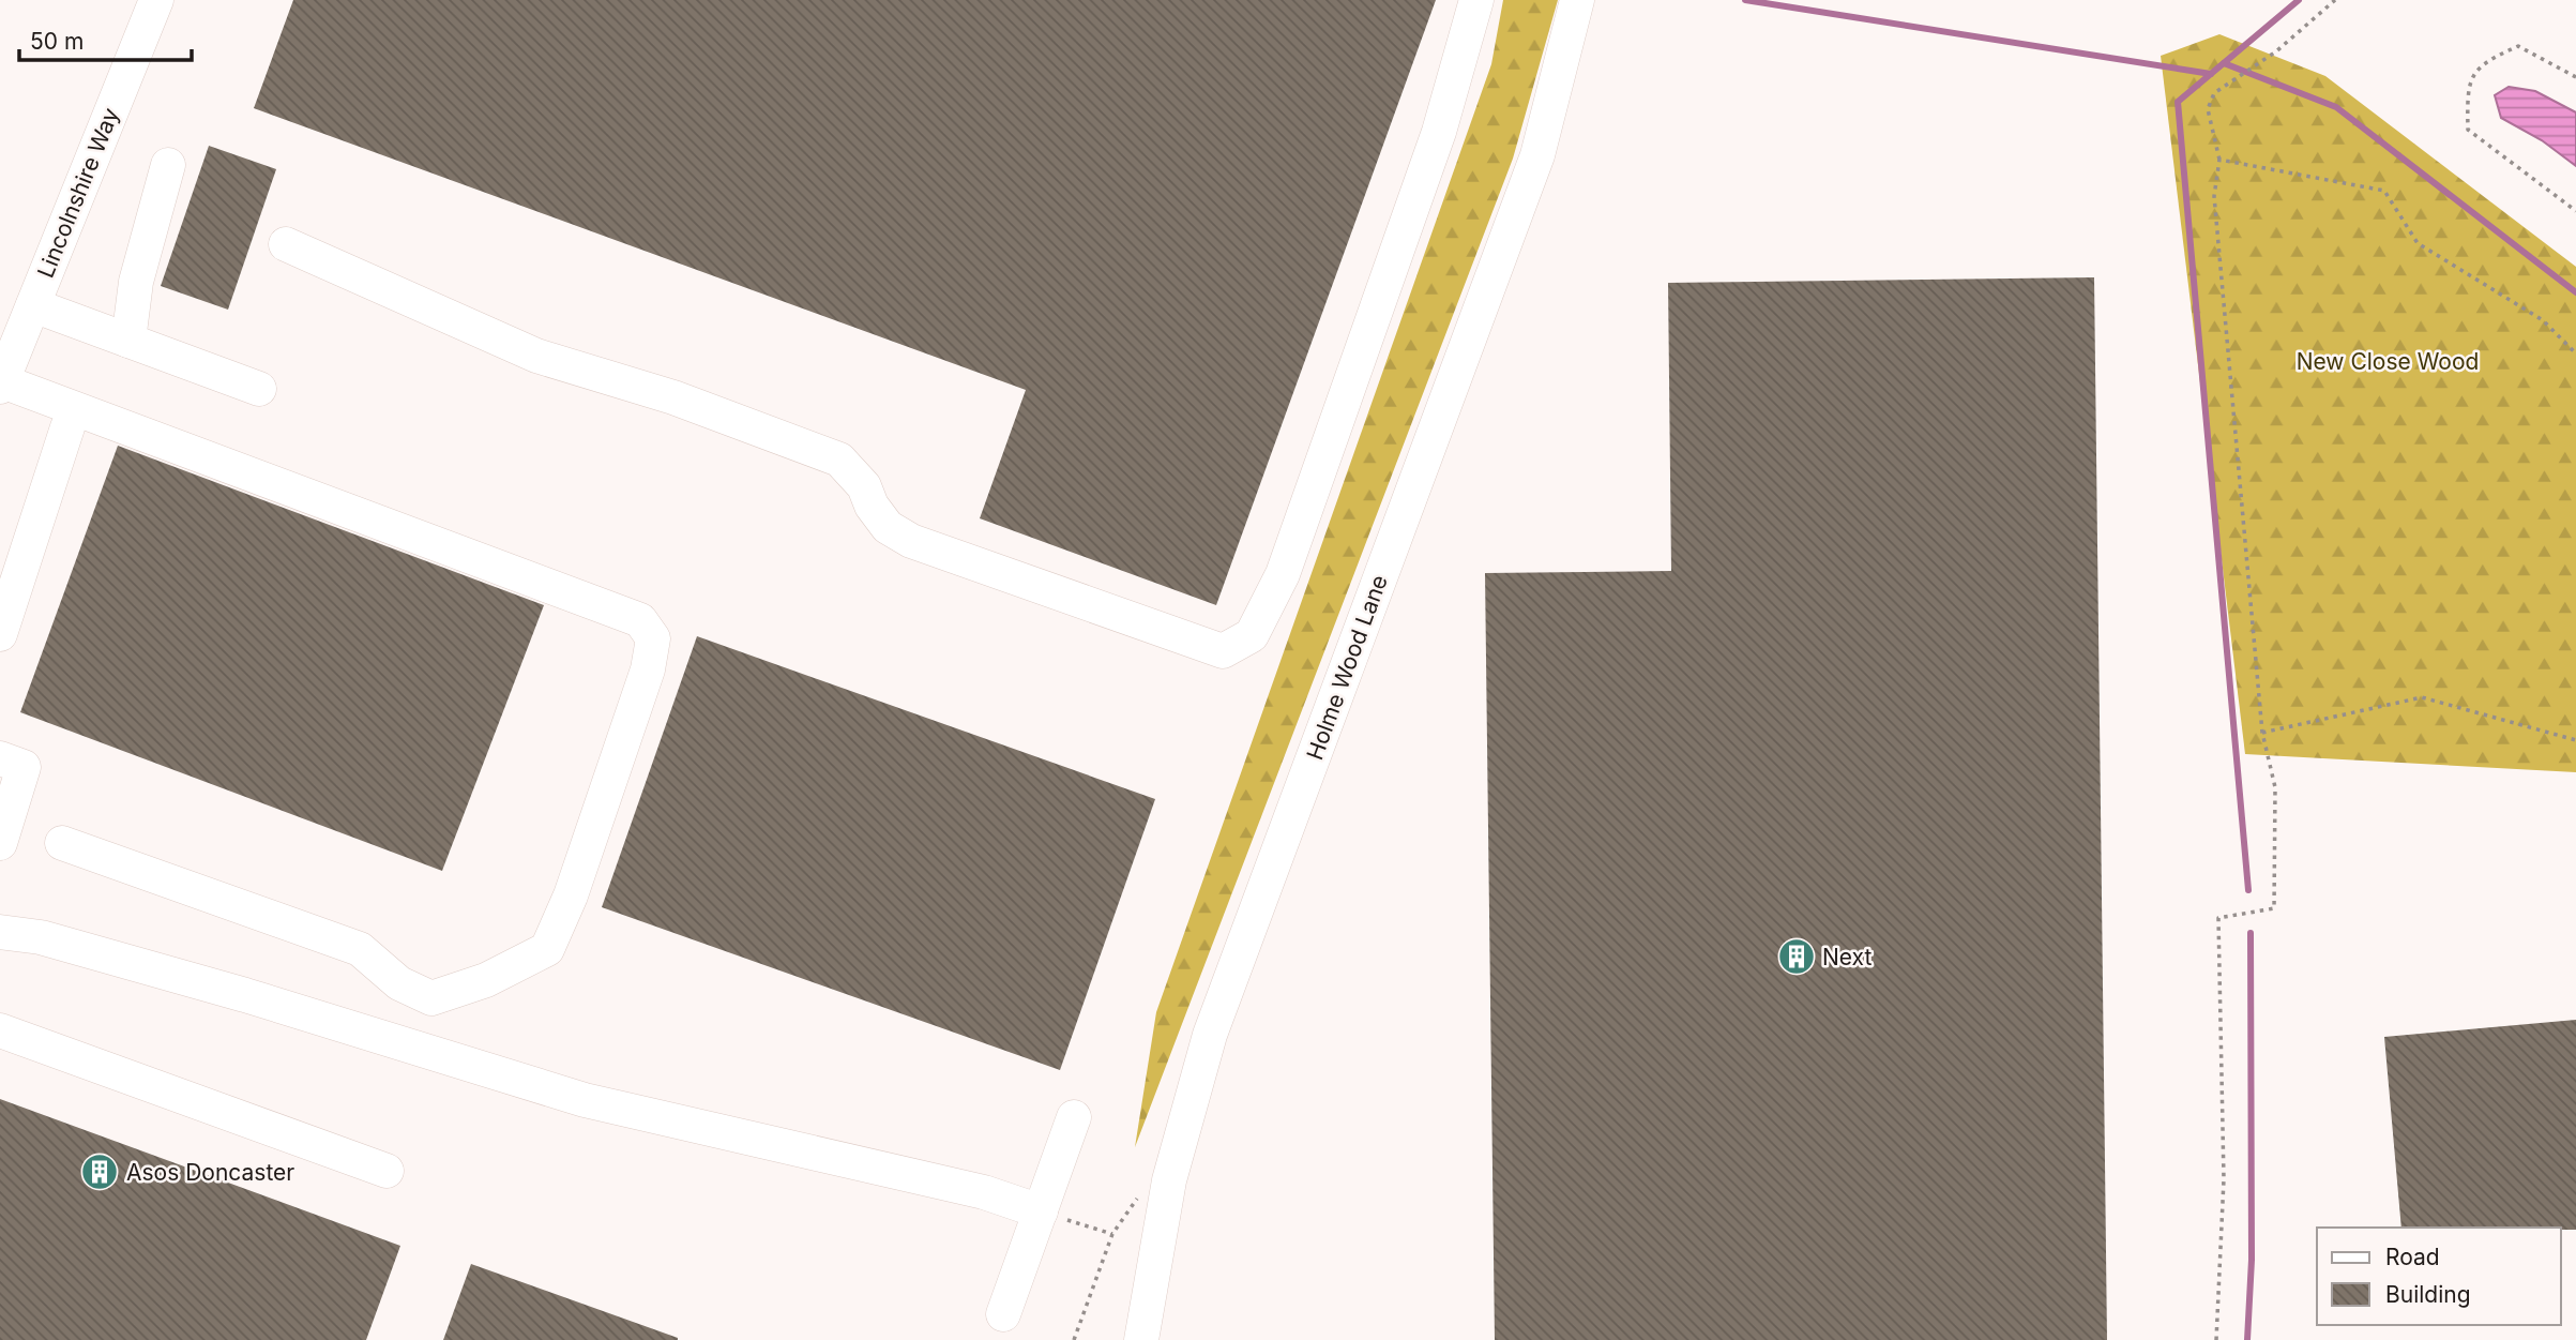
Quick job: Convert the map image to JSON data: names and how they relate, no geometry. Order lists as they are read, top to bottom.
{
  "streets": {
    "street": ["Lincolnshire Way", "Holme Wood Lane"]
  },
  "parks": ["New Close Wood"],
  "places": {
    "building": ["Next", "Asos Doncaster"]
  },
  "legend": ["Road", "Building"],
  "scale_bar": "50 m"
}
